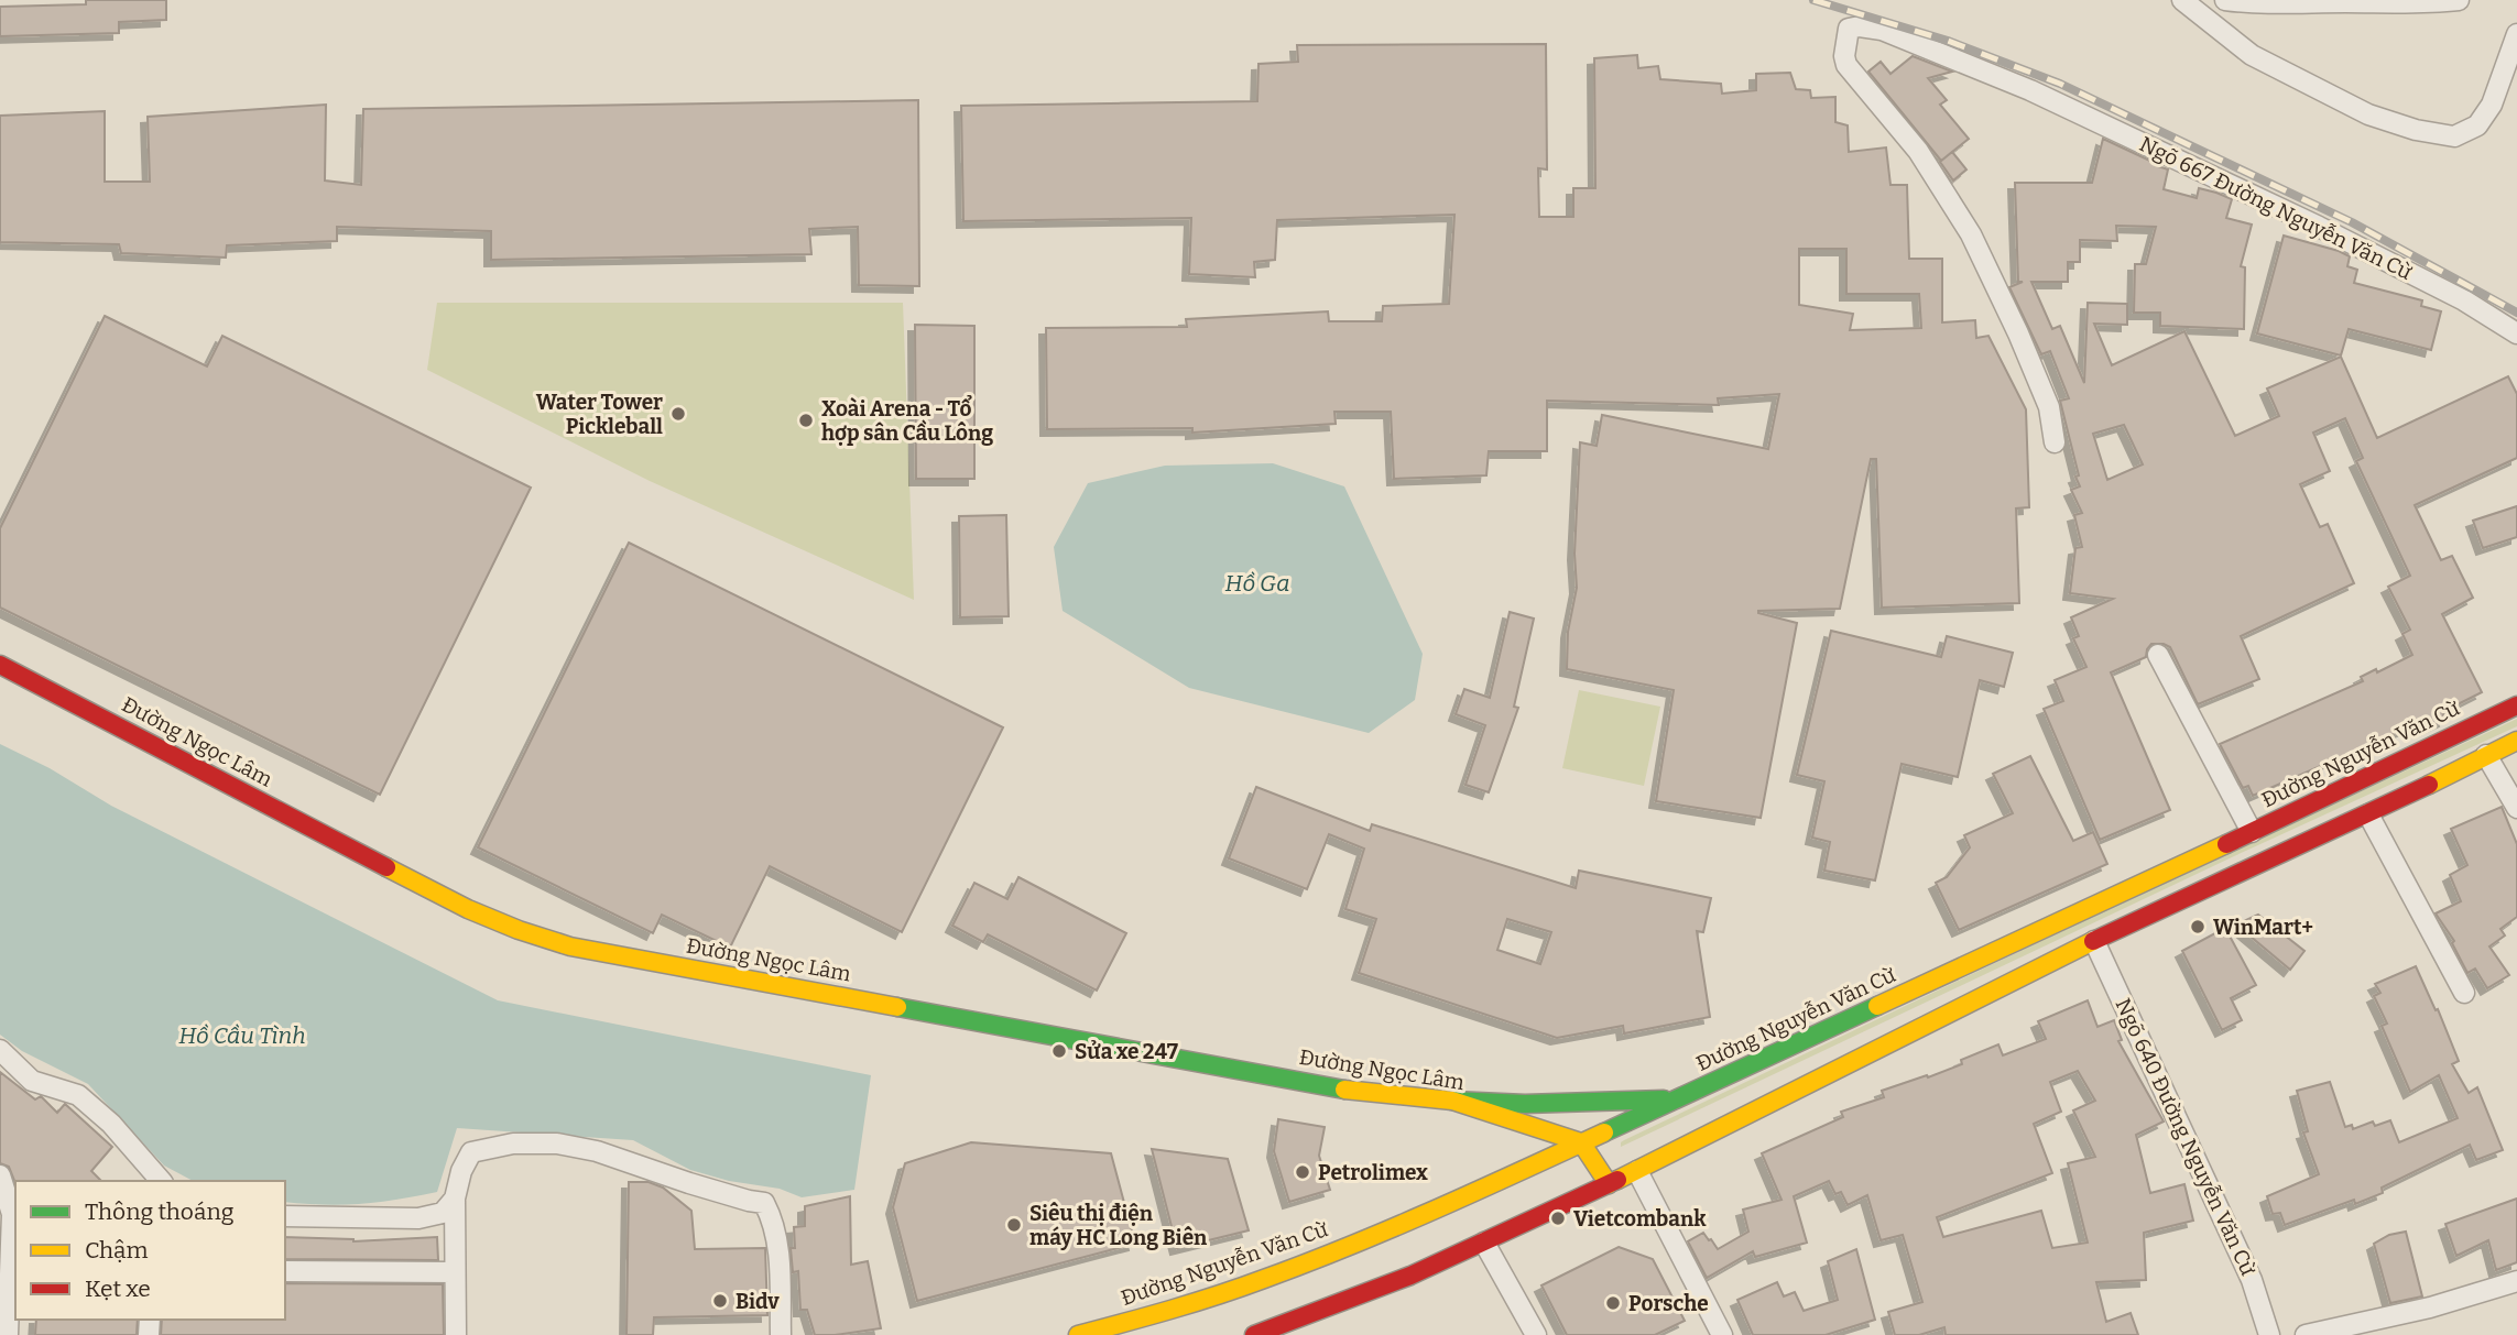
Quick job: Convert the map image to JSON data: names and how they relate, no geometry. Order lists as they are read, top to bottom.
{
  "streets": {
    "main road": ["Đường Ngọc Lâm", "Đường Nguyễn Văn Cừ"],
    "street": ["Ngõ 667 Đường Nguyễn Văn Cừ", "Ngõ 640 Đường Nguyễn Văn Cừ"]
  },
  "crossings": [
    ["Đường Ngọc Lâm", "Đường Nguyễn Văn Cừ"]
  ],
  "water": ["Hồ Ga", "Hồ Cầu Tình"],
  "places": [
    "Water Tower Pickleball",
    "Xoài Arena - Tổ hợp sân Cầu Lông",
    "WinMart+",
    "Sửa xe 247",
    "Petrolimex",
    "Vietcombank",
    "Siêu thị điện máy HC Long Biên",
    "Bidv",
    "Porsche"
  ],
  "legend": ["Thông thoáng", "Chậm", "Kẹt xe"]
}
